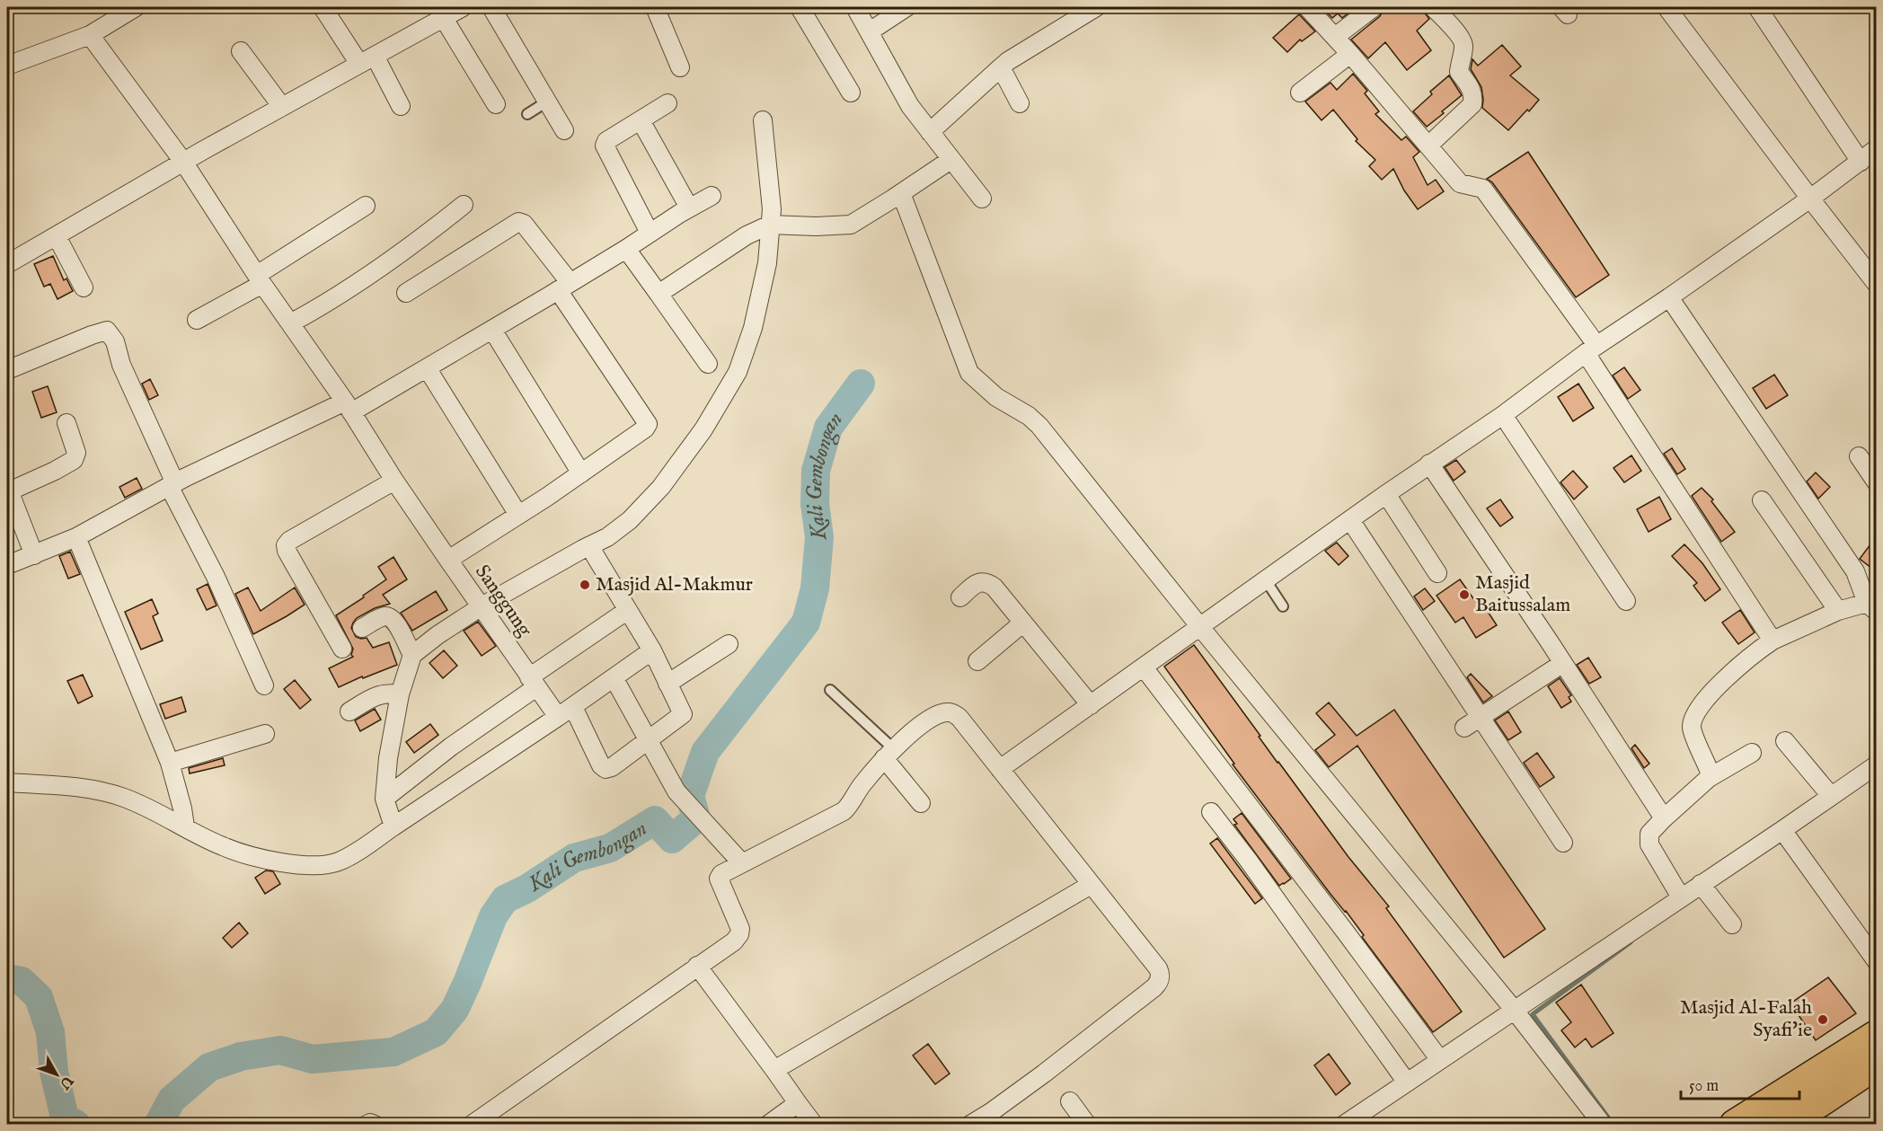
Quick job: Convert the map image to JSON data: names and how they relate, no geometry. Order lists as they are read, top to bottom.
{
  "streets": {
    "street": ["Sanggung"]
  },
  "water": ["Kali Gembongan"],
  "places": ["Masjid Al-Makmur", "Masjid Baitussalam", "Masjid Al-Falah Syafi'ie"],
  "scale_bar": "50 m",
  "north": "bottom right"
}
